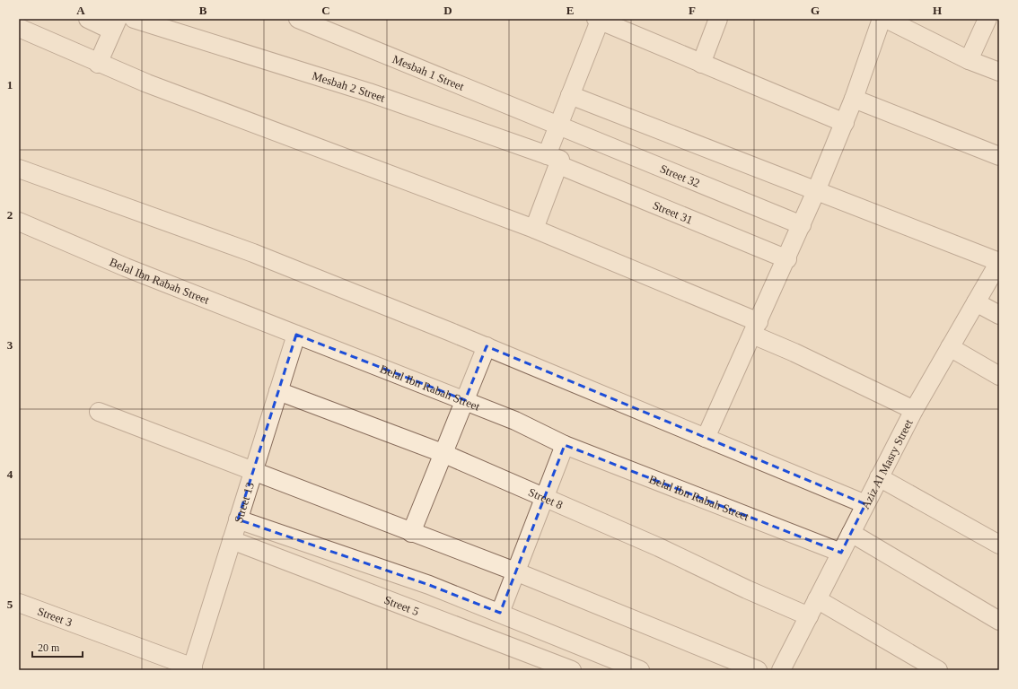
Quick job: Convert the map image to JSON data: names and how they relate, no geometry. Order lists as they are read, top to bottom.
{
  "streets": {
    "street": [
      "Mesbah 1 Street",
      "Mesbah 2 Street",
      "Street 32",
      "Street 31",
      "Belal Ibn Rabah Street",
      "Aziz Al Masry Street",
      "Street 8",
      "Street 13",
      "Street 5",
      "Street 3"
    ]
  },
  "crossings": [
    ["Mesbah 1 Street", "Street 32"],
    ["Mesbah 2 Street", "Street 31"],
    ["Belal Ibn Rabah Street", "Aziz Al Masry Street"],
    ["Belal Ibn Rabah Street", "Street 13"],
    ["Aziz Al Masry Street", "Street 8"],
    ["Street 8", "Street 13"],
    ["Street 13", "Street 5"],
    ["Street 13", "Street 3"]
  ],
  "scale_bar": "20 m",
  "grid": {
    "columns": [
      "A",
      "B",
      "C",
      "D",
      "E",
      "F",
      "G",
      "H"
    ],
    "rows": [
      "1",
      "2",
      "3",
      "4",
      "5"
    ]
  }
}
